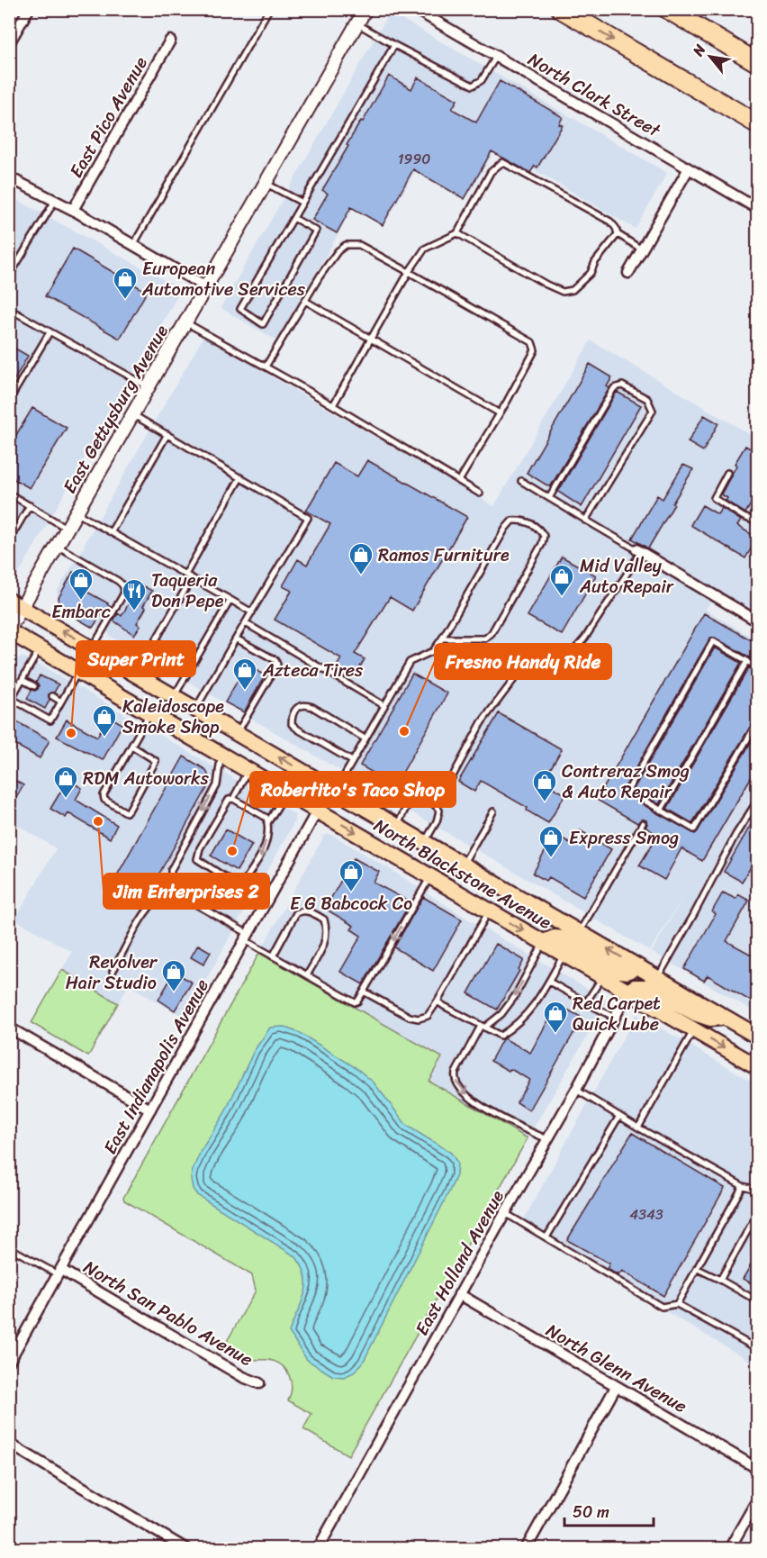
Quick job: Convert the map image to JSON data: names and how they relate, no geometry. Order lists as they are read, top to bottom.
{
  "streets": {
    "main road": ["North Blackstone Avenue"],
    "street": [
      "North Clark Street",
      "East Pico Avenue",
      "East Gettysburg Avenue",
      "East Indianapolis Avenue",
      "East Holland Avenue",
      "North San Pablo Avenue",
      "North Glenn Avenue"
    ]
  },
  "crossings": [
    ["East Gettysburg Avenue", "North Blackstone Avenue"],
    ["North Blackstone Avenue", "East Indianapolis Avenue"],
    ["North Blackstone Avenue", "East Holland Avenue"],
    ["East Indianapolis Avenue", "North San Pablo Avenue"],
    ["East Holland Avenue", "North Glenn Avenue"]
  ],
  "places": {
    "shop": [
      "European Automotive Services",
      "Ramos Furniture",
      "Mid Valley Auto Repair",
      "Embarc",
      "Azteca Tires",
      "Kaleidoscope Smoke Shop",
      "RDM Autoworks",
      "Contreraz Smog & Auto Repair",
      "Express Smog",
      "E G Babcock Co",
      "Revolver Hair Studio",
      "Red Carpet Quick Lube"
    ],
    "restaurant": ["Taqueria Don Pepe"],
    "other": [
      "Fresno Handy Ride",
      "Super Print",
      "Jim Enterprises 2",
      "Robertito's Taco Shop"
    ]
  },
  "house_numbers": ["1990", "4343"],
  "scale_bar": "50 m",
  "north": "top left"
}
